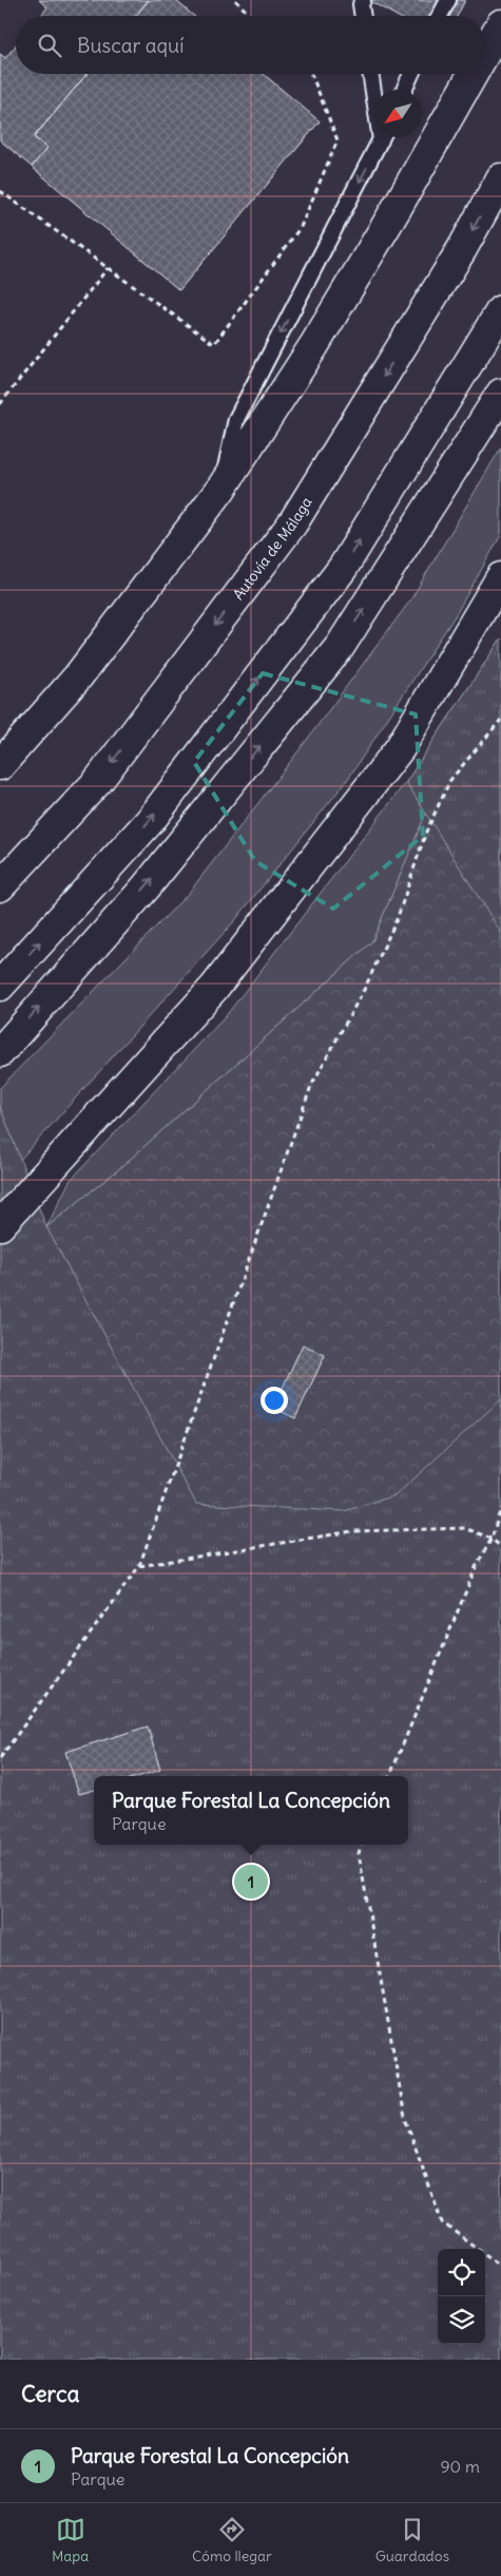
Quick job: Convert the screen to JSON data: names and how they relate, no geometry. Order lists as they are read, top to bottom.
{
  "streets": {
    "main road": ["Autovía de Málaga"]
  },
  "north": "bottom left",
  "page": {
    "search": "Buscar aquí",
    "popup": ["Parque Forestal La Concepción", "Parque"],
    "pins": "1",
    "heading": "Cerca",
    "list": [
      {
        "mark": "1",
        "name": "Parque Forestal La Concepción",
        "note": "Parque",
        "value": "90 m"
      }
    ],
    "nav": ["Mapa", "Cómo llegar", "Guardados"]
  }
}
